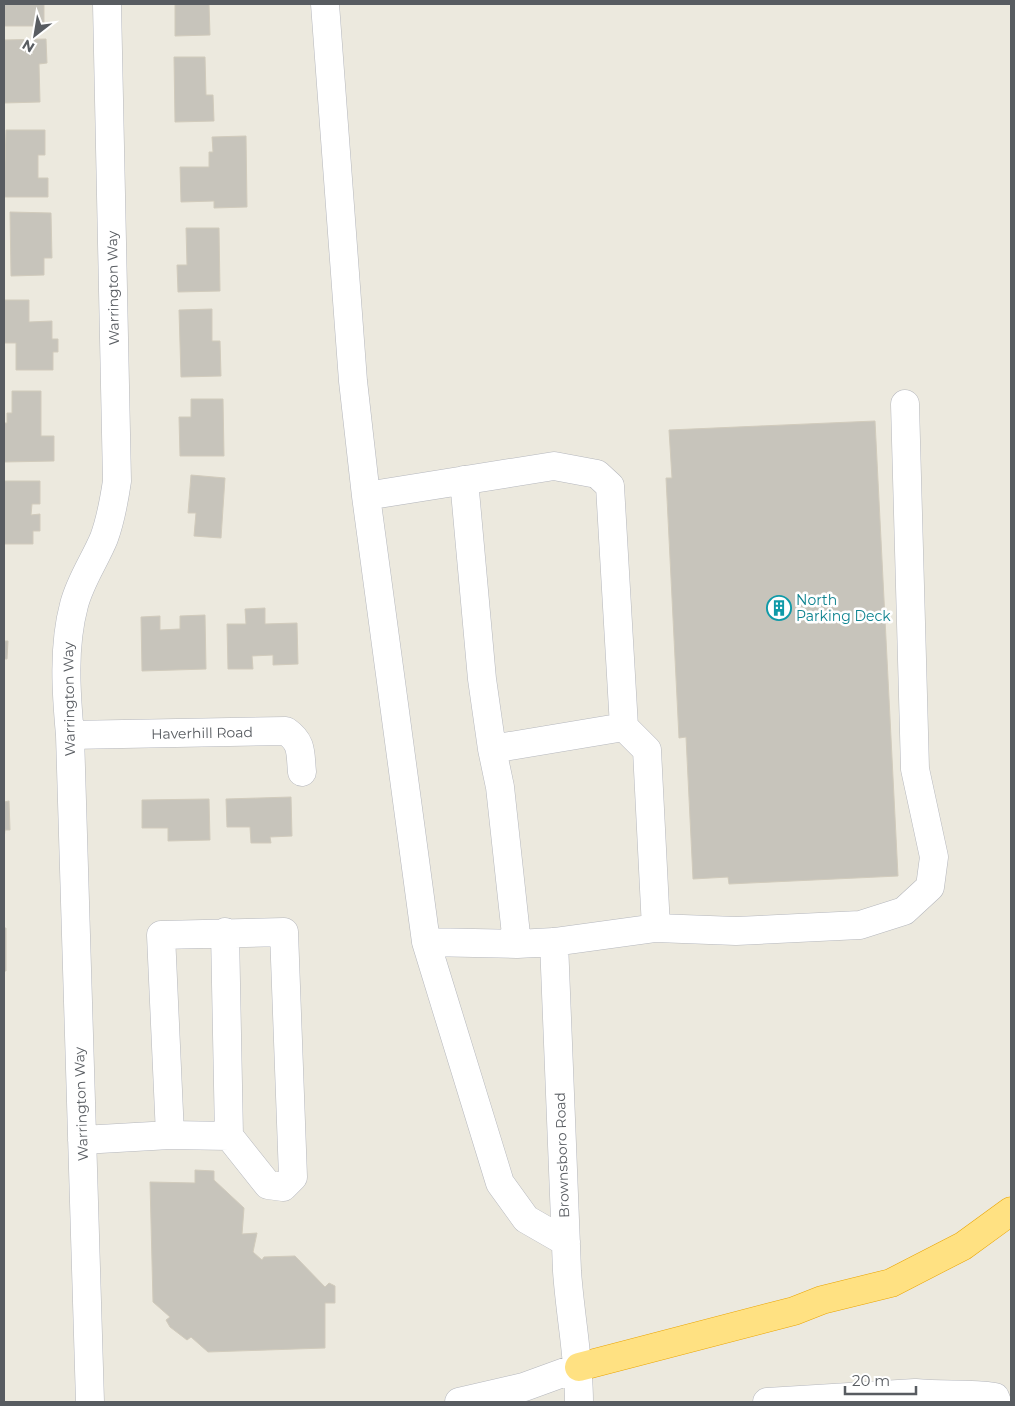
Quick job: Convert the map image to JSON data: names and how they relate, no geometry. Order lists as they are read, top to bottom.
{
  "streets": {
    "street": ["Warrington Way", "Haverhill Road", "Brownsboro Road"]
  },
  "crossings": [
    ["Warrington Way", "Haverhill Road"]
  ],
  "places": {
    "building": ["North Parking Deck"]
  },
  "scale_bar": "20 m",
  "north": "bottom left"
}
